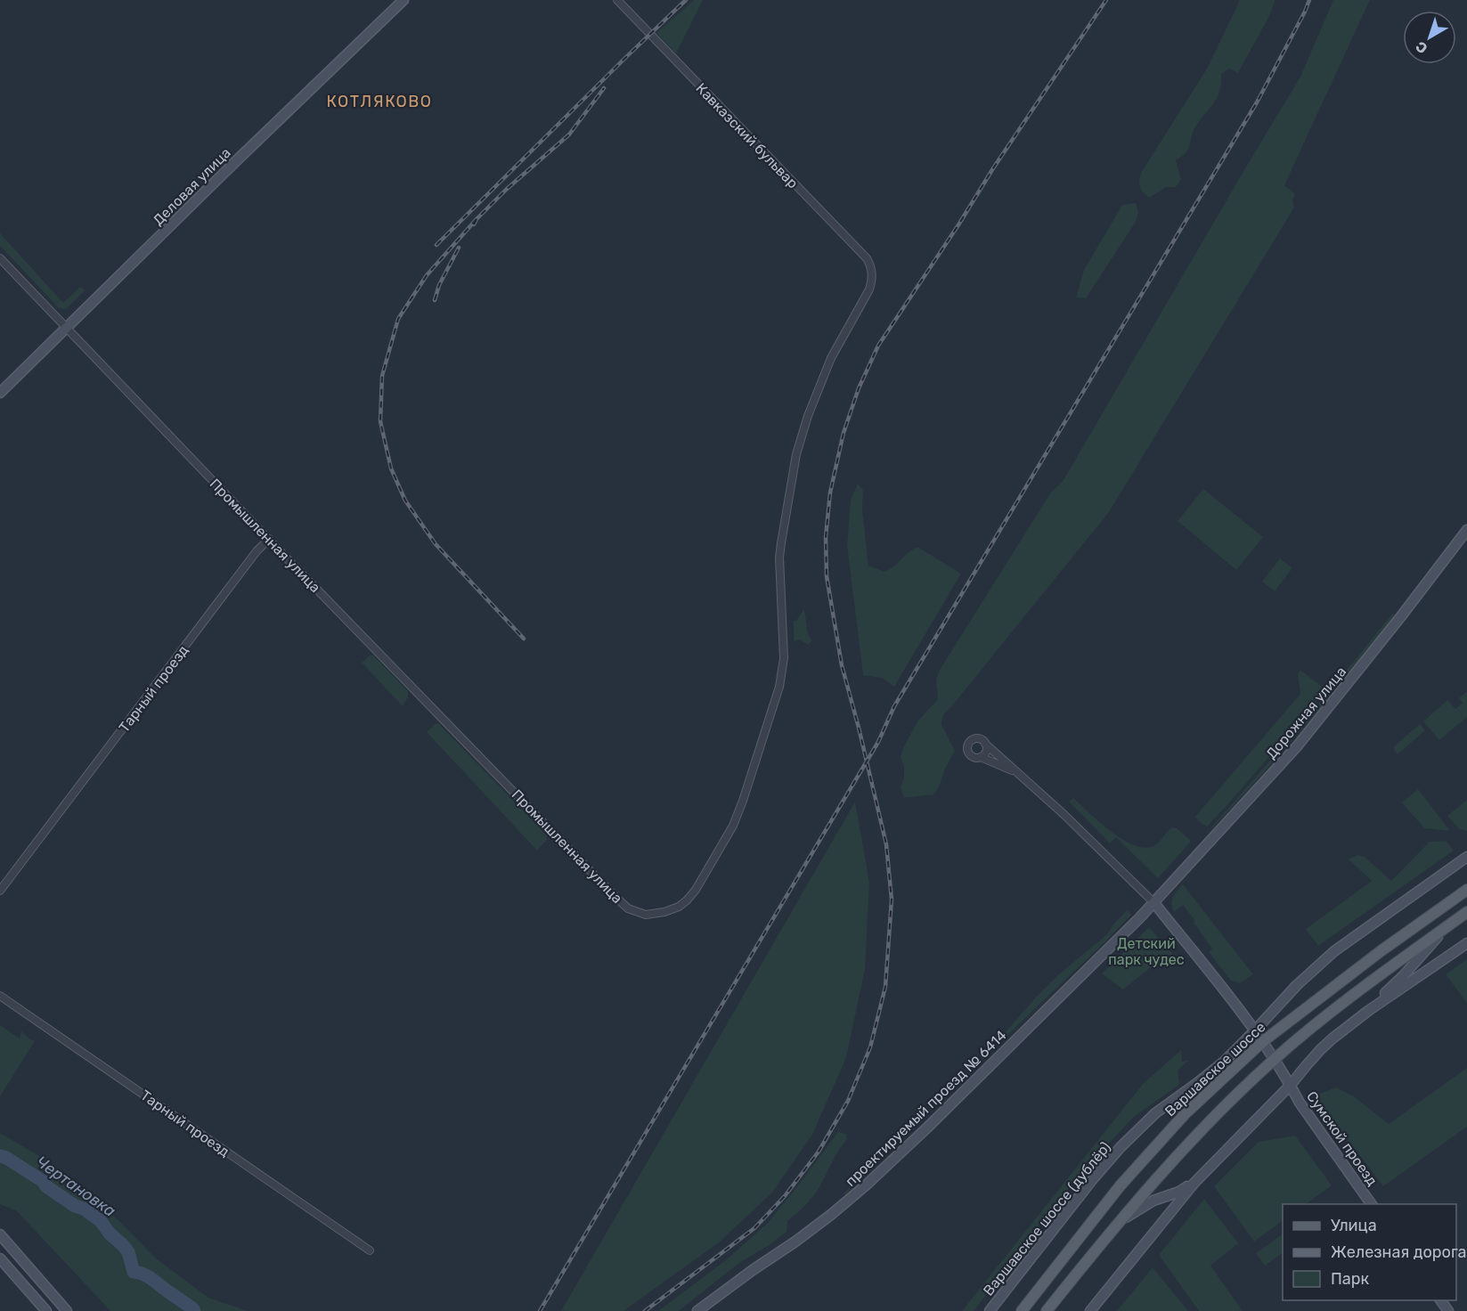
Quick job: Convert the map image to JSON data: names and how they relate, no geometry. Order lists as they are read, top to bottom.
{
  "streets": {
    "main road": [
      "Деловая улица",
      "Дорожная улица",
      "Варшавское шоссе",
      "проектируемый проезд № 6414",
      "Сумской проезд",
      "Варшавское шоссе (дублёр)"
    ],
    "street": ["Кавказский бульвар", "Промышленная улица", "Тарный проезд"]
  },
  "crossings": [
    ["Кавказский бульвар", "Промышленная улица"],
    ["Деловая улица", "Промышленная улица"],
    ["Промышленная улица", "Тарный проезд"],
    ["Дорожная улица", "проектируемый проезд № 6414"],
    ["Дорожная улица", "Сумской проезд"],
    ["Варшавское шоссе", "Сумской проезд"],
    ["проектируемый проезд № 6414", "Сумской проезд"],
    ["Сумской проезд", "Варшавское шоссе (дублёр)"]
  ],
  "districts": ["КОТЛЯКОВО"],
  "water": ["Чертановка"],
  "parks": ["Детский парк чудес"],
  "legend": ["Улица", "Железная дорога", "Парк"],
  "north": "bottom left"
}
